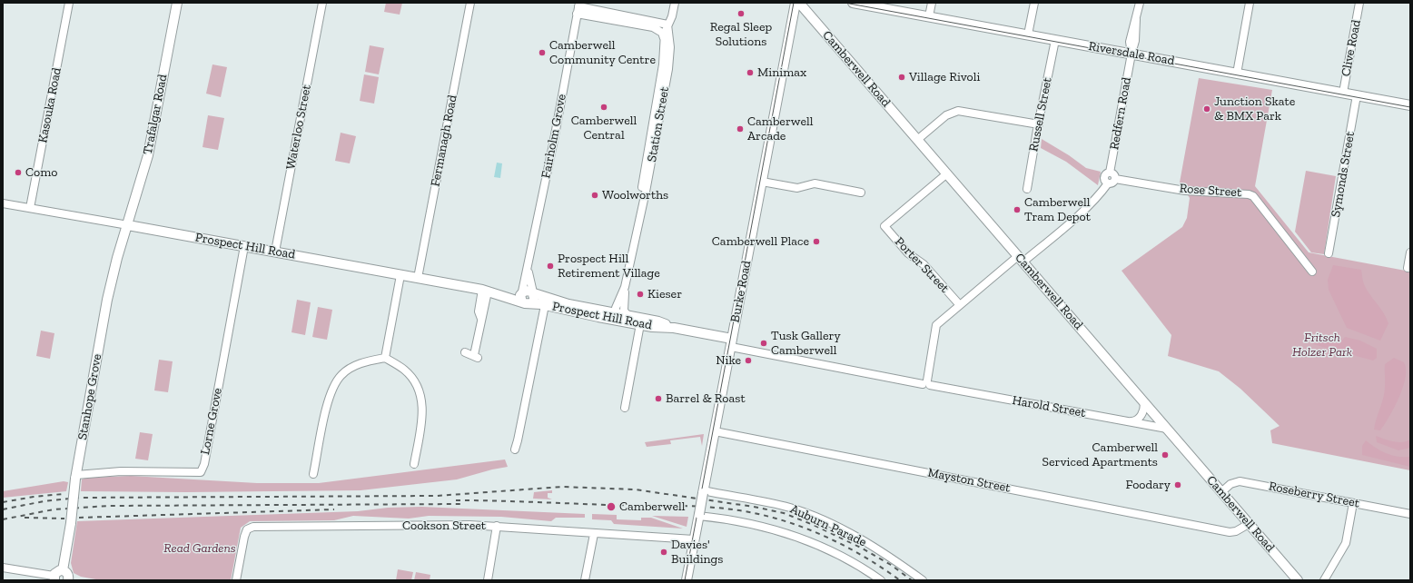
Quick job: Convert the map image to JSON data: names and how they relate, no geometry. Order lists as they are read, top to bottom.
{
  "streets": {
    "main road": [
      "Riversdale Road",
      "Camberwell Road",
      "Trafalgar Road",
      "Prospect Hill Road",
      "Burke Road",
      "Stanhope Grove"
    ],
    "street": [
      "Clive Road",
      "Kasouka Road",
      "Redfern Road",
      "Russell Street",
      "Station Street",
      "Waterloo Street",
      "Fairholm Grove",
      "Fermanagh Road",
      "Symonds Street",
      "Rose Street",
      "Porter Street",
      "Harold Street",
      "Lorne Grove",
      "Mayston Street",
      "Roseberry Street",
      "Cookson Street",
      "Auburn Parade"
    ]
  },
  "crossings": [
    ["Clive Road", "Riversdale Road"],
    ["Riversdale Road", "Redfern Road"],
    ["Riversdale Road", "Russell Street"],
    ["Riversdale Road", "Symonds Street"],
    ["Camberwell Road", "Porter Street"],
    ["Camberwell Road", "Harold Street"],
    ["Camberwell Road", "Mayston Street"],
    ["Camberwell Road", "Roseberry Street"],
    ["Kasouka Road", "Prospect Hill Road"],
    ["Redfern Road", "Rose Street"],
    ["Trafalgar Road", "Prospect Hill Road"],
    ["Trafalgar Road", "Stanhope Grove"],
    ["Station Street", "Prospect Hill Road"],
    ["Waterloo Street", "Prospect Hill Road"],
    ["Fairholm Grove", "Prospect Hill Road"],
    ["Fermanagh Road", "Prospect Hill Road"],
    ["Prospect Hill Road", "Burke Road"],
    ["Prospect Hill Road", "Stanhope Grove"],
    ["Prospect Hill Road", "Harold Street"],
    ["Prospect Hill Road", "Lorne Grove"],
    ["Burke Road", "Harold Street"],
    ["Burke Road", "Mayston Street"],
    ["Burke Road", "Cookson Street"],
    ["Burke Road", "Auburn Parade"],
    ["Stanhope Grove", "Lorne Grove"]
  ],
  "parks": ["Fritsch Holzer Park", "Read Gardens"],
  "places": [
    "Regal Sleep Solutions",
    "Camberwell Community Centre",
    "Minimax",
    "Village Rivoli",
    "Camberwell Central",
    "Junction Skate & BMX Park",
    "Camberwell Arcade",
    "Como",
    "Woolworths",
    "Camberwell Tram Depot",
    "Camberwell Place",
    "Prospect Hill Retirement Village",
    "Kieser",
    "Tusk Gallery Camberwell",
    "Nike",
    "Barrel & Roast",
    "Camberwell Serviced Apartments",
    "Foodary",
    "Camberwell",
    "Davies' Buildings"
  ]
}
